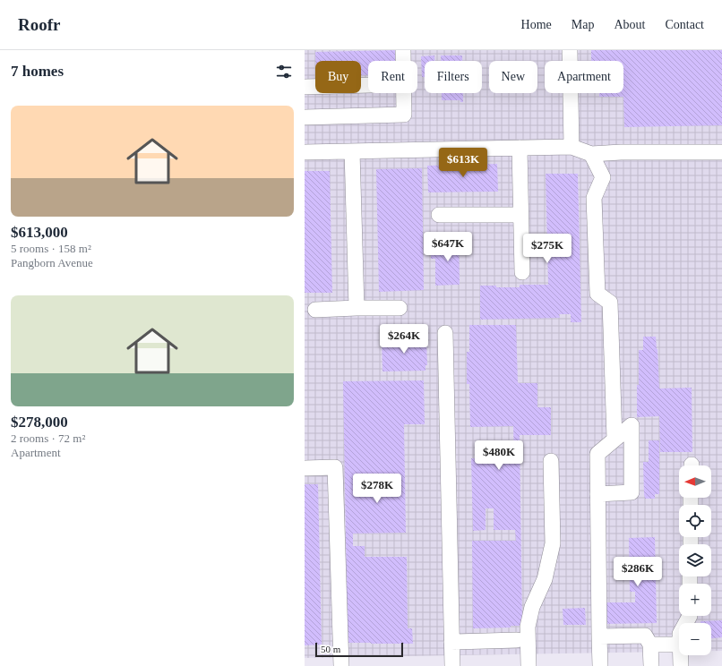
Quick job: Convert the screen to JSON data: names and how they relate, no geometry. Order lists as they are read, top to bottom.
{
  "scale_bar": "50 m",
  "north": "left",
  "page": {
    "header": "Roofr",
    "nav": [
      "Home",
      "Map",
      "About",
      "Contact"
    ],
    "heading": "7 homes",
    "chip": [
      "Buy",
      "Rent",
      "Filters",
      "New",
      "Apartment"
    ],
    "list": [
      {
        "name": "$613,000",
        "note": "5 rooms · 158 m² · Pangborn Avenue"
      },
      {
        "name": "$278,000",
        "note": "2 rooms · 72 m² · Apartment"
      }
    ],
    "price": [
      "$613K",
      "$647K",
      "$275K",
      "$264K",
      "$480K",
      "$278K",
      "$286K"
    ],
    "map_buttons": ["+", "−"],
    "scale": "50 m"
  }
}
